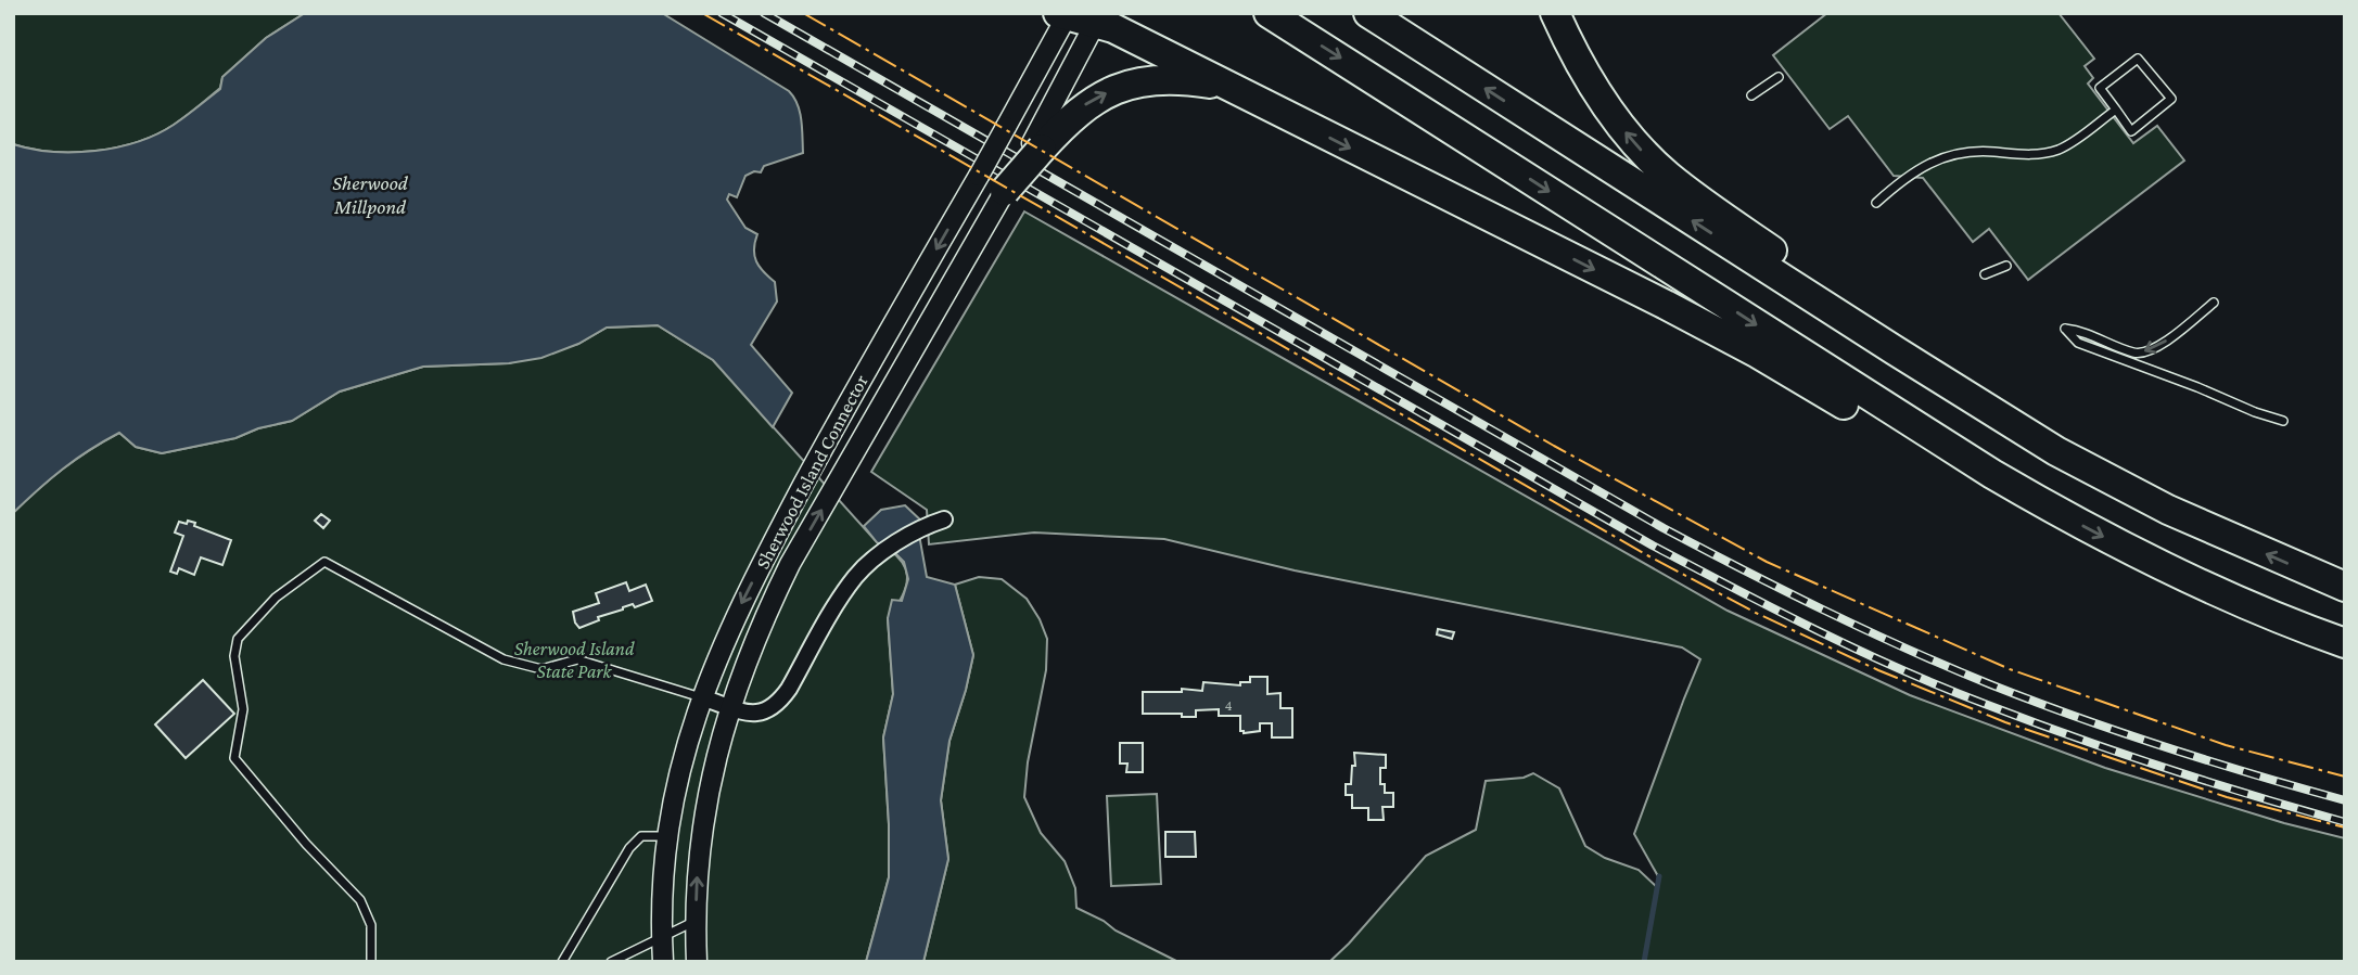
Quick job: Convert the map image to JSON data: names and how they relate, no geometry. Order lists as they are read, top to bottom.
{
  "streets": {
    "street": ["Sherwood Island Connector"]
  },
  "water": ["Sherwood Millpond"],
  "parks": ["Sherwood Island State Park"],
  "house_numbers": ["4"]
}
